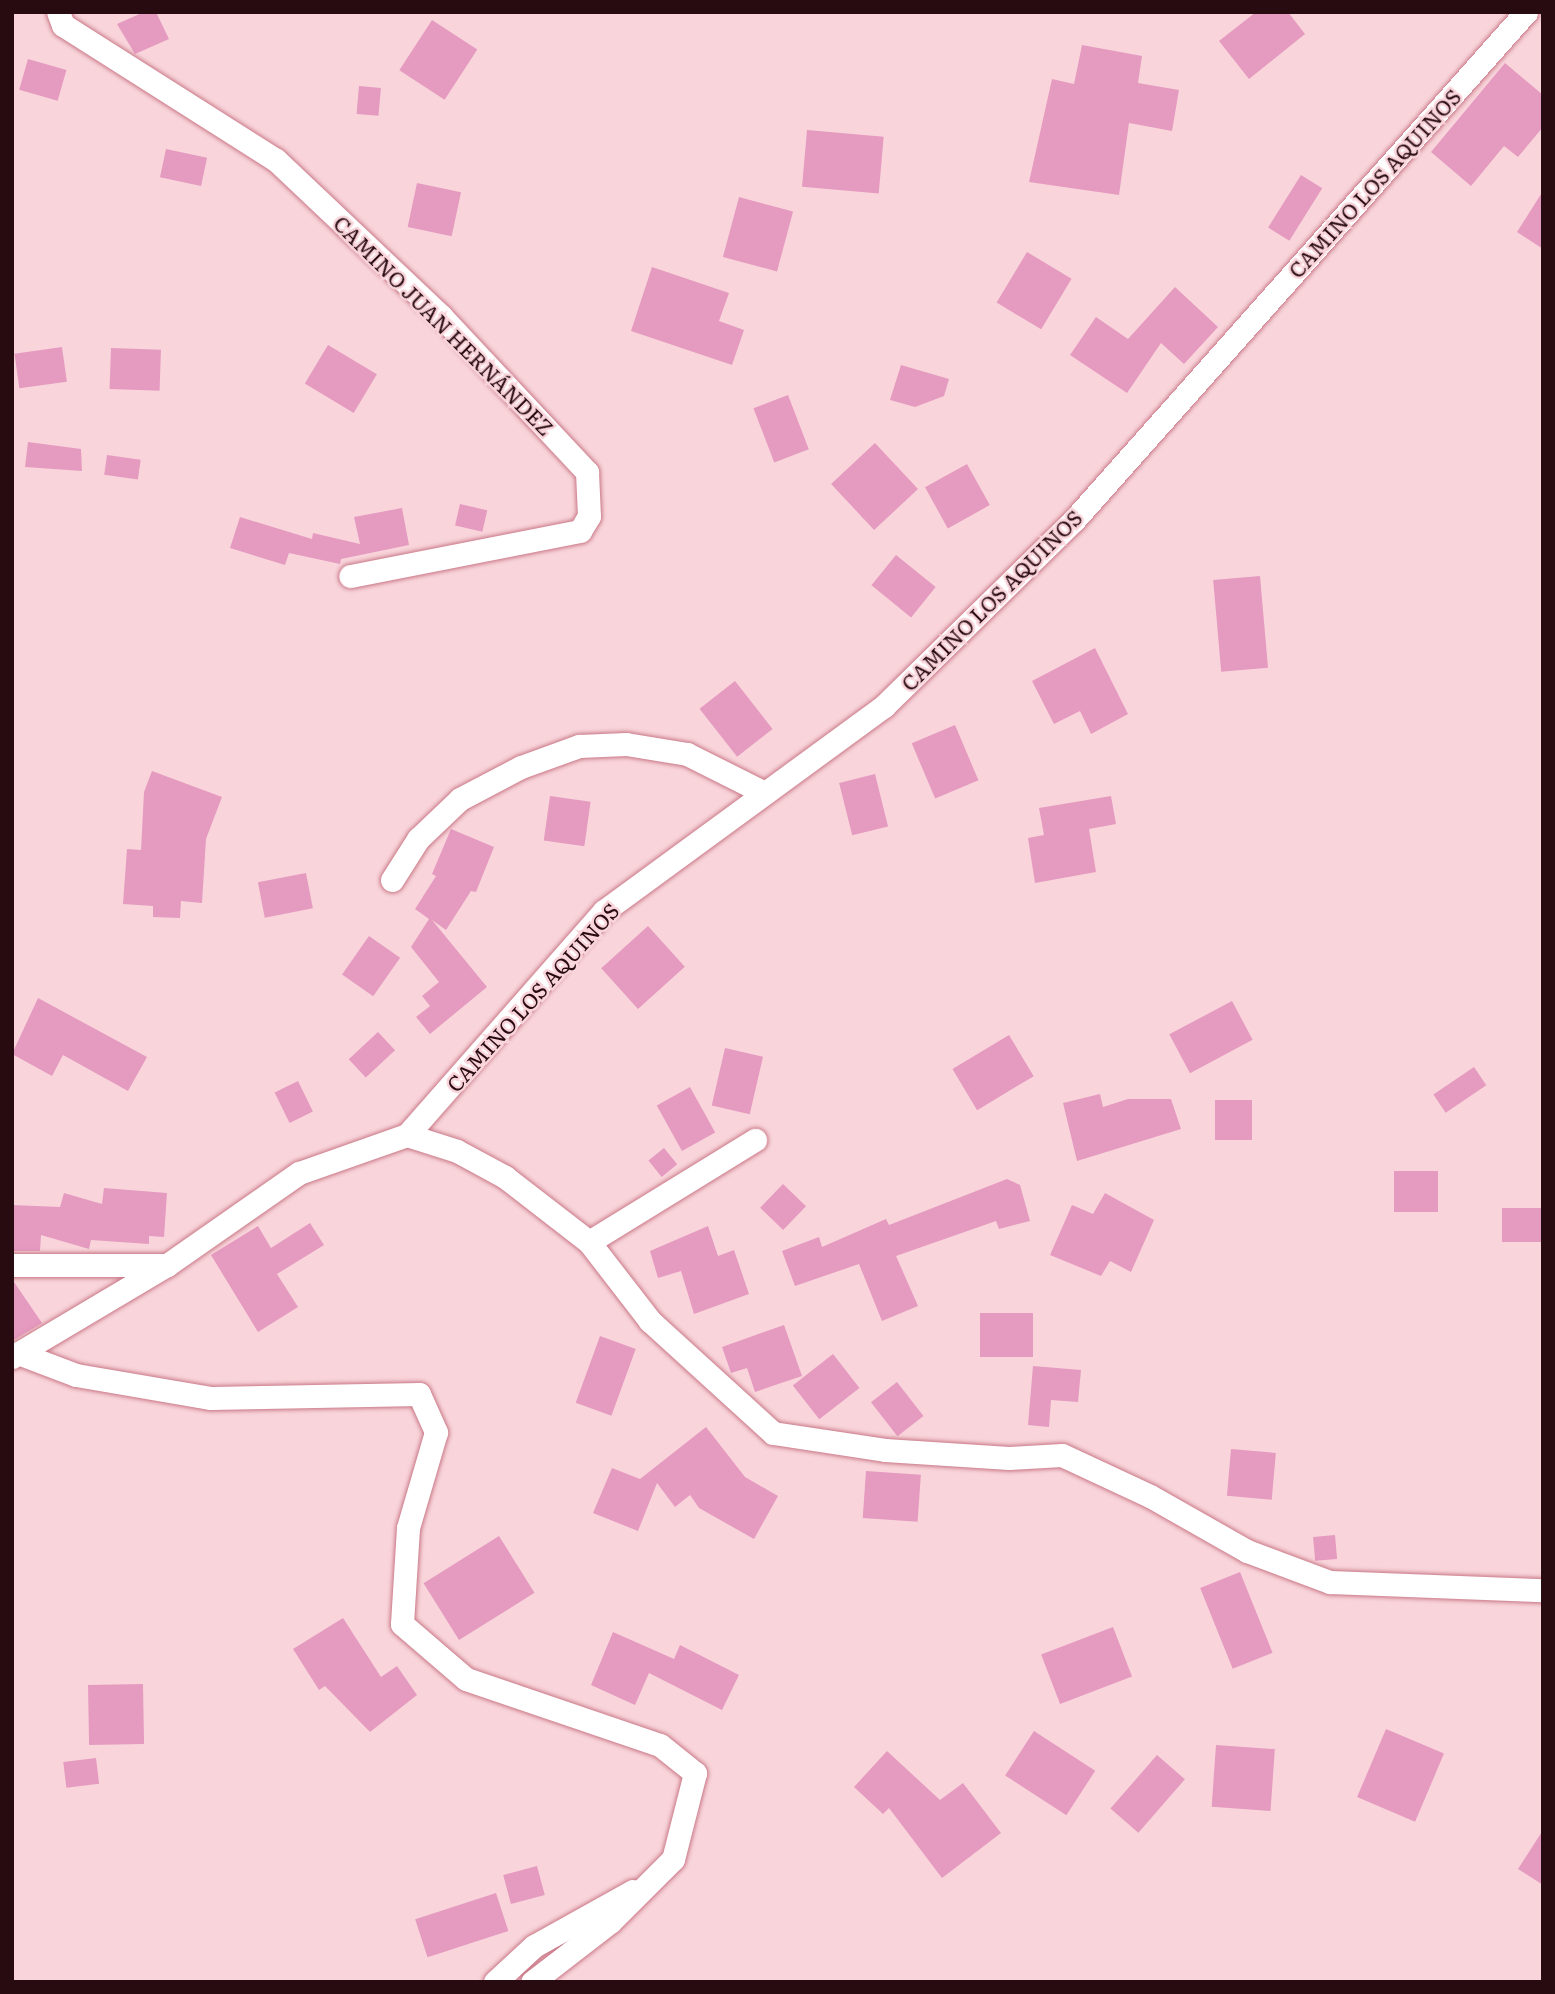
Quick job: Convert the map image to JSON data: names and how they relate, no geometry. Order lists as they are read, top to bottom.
{
  "streets": {
    "street": ["CAMINO LOS AQUINOS", "CAMINO JUAN HERNÁNDEZ"]
  }
}
